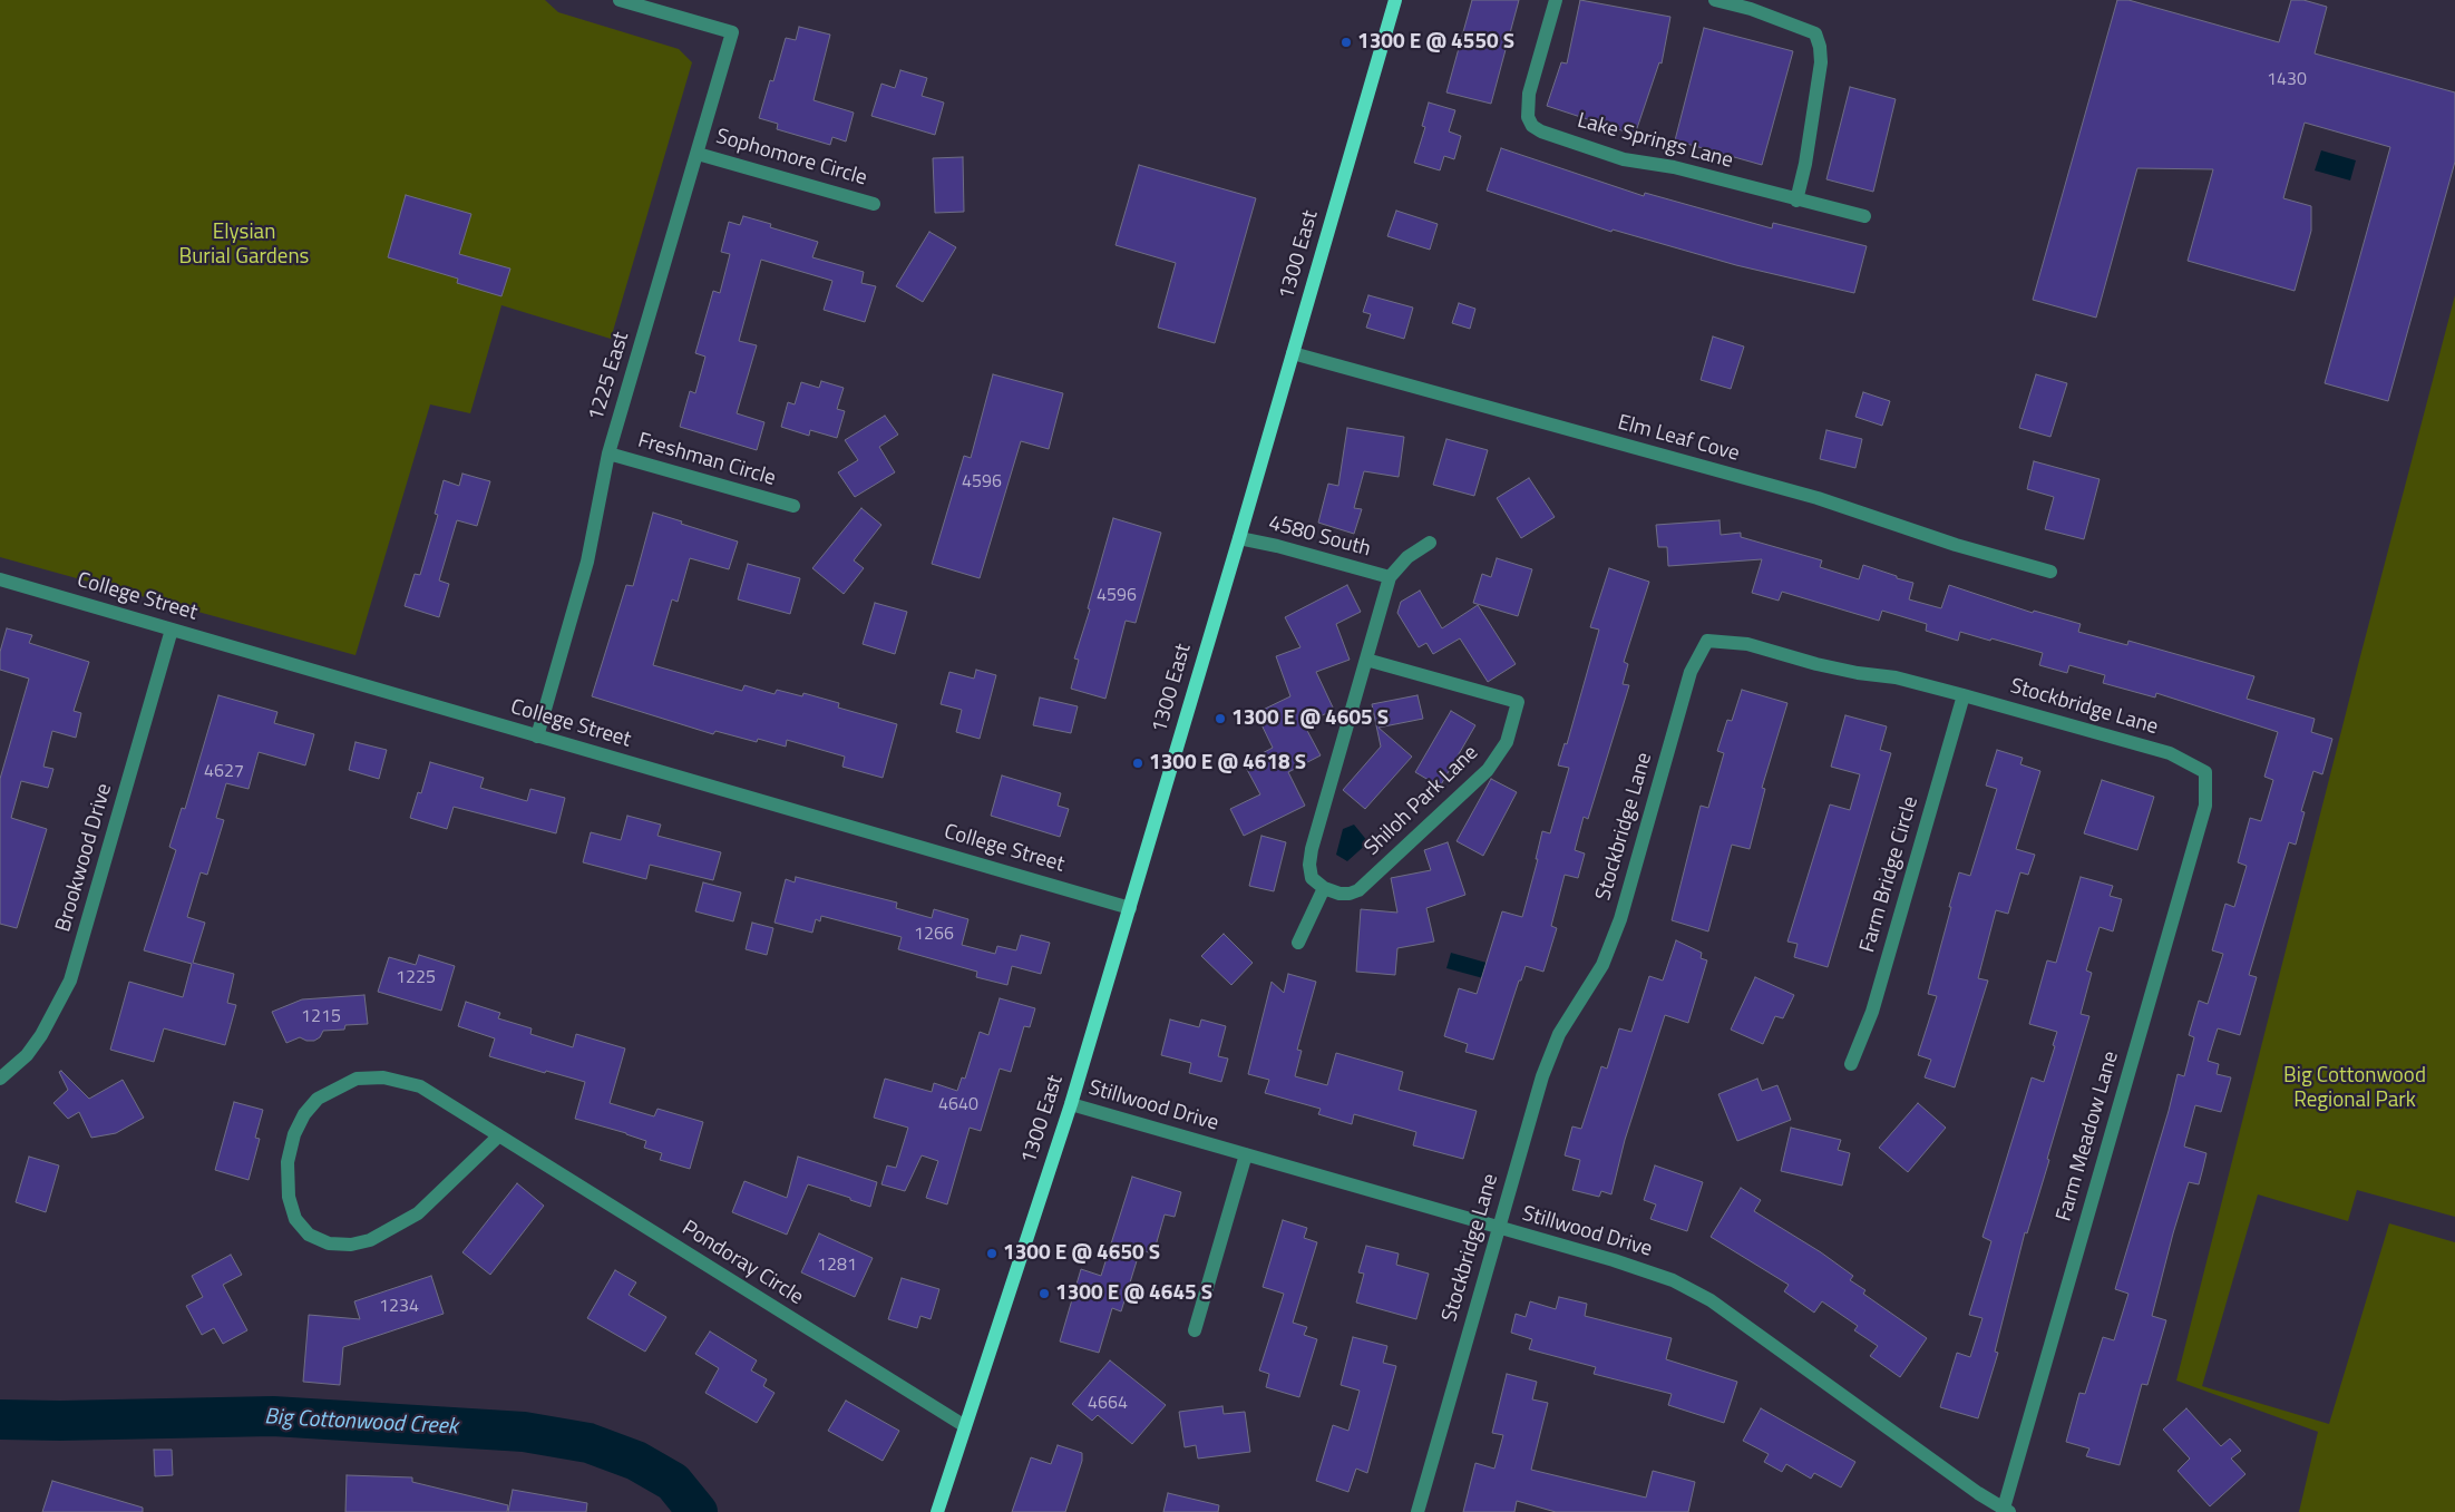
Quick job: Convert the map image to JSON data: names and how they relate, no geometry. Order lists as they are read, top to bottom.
{
  "streets": {
    "main road": ["1300 East"],
    "street": [
      "Lake Springs Lane",
      "Sophomore Circle",
      "1225 East",
      "Elm Leaf Cove",
      "Freshman Circle",
      "4580 South",
      "College Street",
      "Stockbridge Lane",
      "Shiloh Park Lane",
      "Brookwood Drive",
      "Farm Bridge Circle",
      "Stillwood Drive",
      "Farm Meadow Lane",
      "Pondoray Circle"
    ]
  },
  "crossings": [
    ["Sophomore Circle", "1225 East"],
    ["1300 East", "Elm Leaf Cove"],
    ["1300 East", "4580 South"],
    ["1300 East", "College Street"],
    ["1300 East", "Stillwood Drive"],
    ["1300 East", "Pondoray Circle"],
    ["1225 East", "Freshman Circle"],
    ["1225 East", "College Street"],
    ["College Street", "Brookwood Drive"],
    ["Stockbridge Lane", "Farm Bridge Circle"],
    ["Stockbridge Lane", "Stillwood Drive"],
    ["Stockbridge Lane", "Farm Meadow Lane"],
    ["Stillwood Drive", "Farm Meadow Lane"]
  ],
  "water": ["Big Cottonwood Creek"],
  "parks": ["Elysian Burial Gardens", "Big Cottonwood Regional Park"],
  "places": [
    "1300 E @ 4550 S",
    "1300 E @ 4605 S",
    "1300 E @ 4618 S",
    "1300 E @ 4650 S",
    "1300 E @ 4645 S"
  ],
  "house_numbers": [
    "1430",
    "4596",
    "4596",
    "4627",
    "1266",
    "1225",
    "1215",
    "4640",
    "1281",
    "1234",
    "4664"
  ]
}
